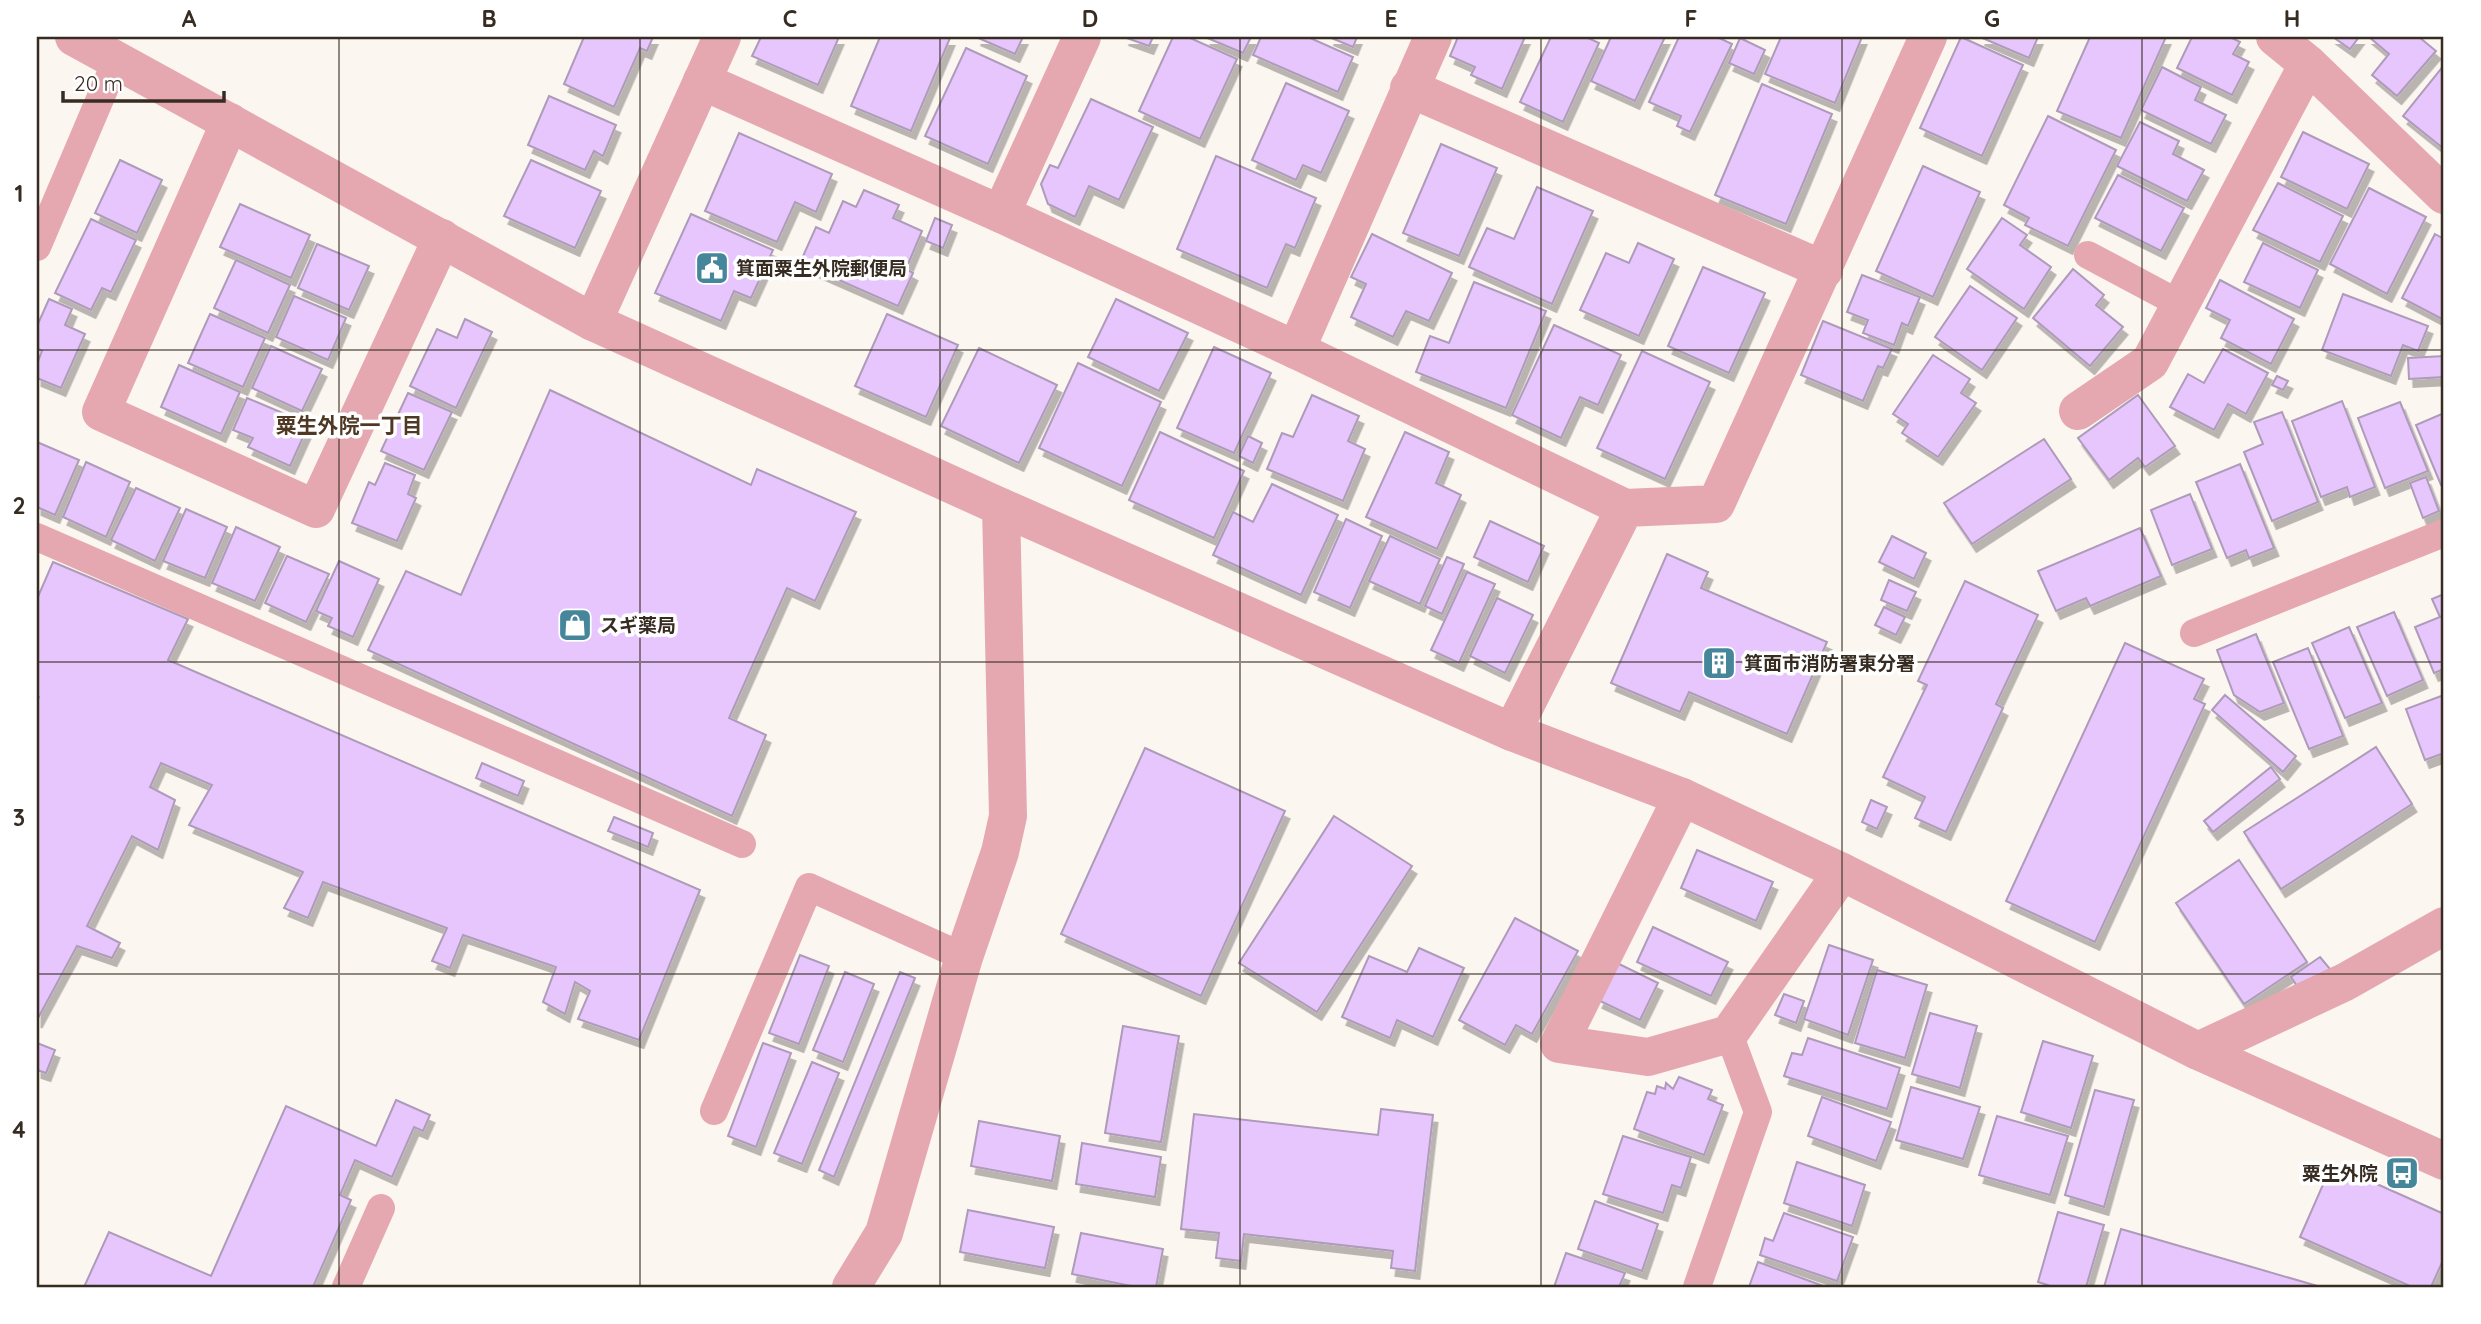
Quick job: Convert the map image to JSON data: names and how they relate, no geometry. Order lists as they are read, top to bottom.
{
  "districts": ["粟生外院一丁目"],
  "places": {
    "public building": ["箕面粟生外院郵便局"],
    "shop": ["スギ薬局"],
    "building": ["箕面市消防署東分署"],
    "bus stop": ["粟生外院"]
  },
  "scale_bar": "20 m",
  "grid": {
    "columns": [
      "A",
      "B",
      "C",
      "D",
      "E",
      "F",
      "G",
      "H"
    ],
    "rows": [
      "1",
      "2",
      "3",
      "4"
    ]
  }
}
